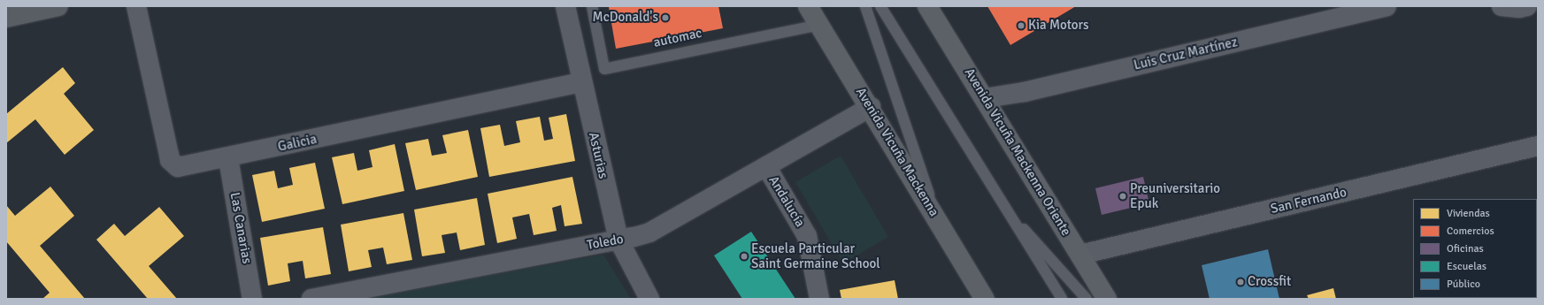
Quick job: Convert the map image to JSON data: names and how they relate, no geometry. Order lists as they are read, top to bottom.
{
  "streets": {
    "main road": ["Avenida Vicuña Mackenna", "Avenida Vicuña Mackenna Oriente"],
    "street": [
      "Luis Cruz Martínez",
      "Galicia",
      "Asturias",
      "San Fernando",
      "Andalucía",
      "Las Canarias",
      "Toledo"
    ],
    "lane": ["automac"]
  },
  "crossings": [
    ["automac", "Avenida Vicuña Mackenna"],
    ["Luis Cruz Martínez", "Avenida Vicuña Mackenna Oriente"],
    ["Galicia", "Asturias"],
    ["Galicia", "Las Canarias"],
    ["Avenida Vicuña Mackenna", "Toledo"],
    ["Avenida Vicuña Mackenna Oriente", "San Fernando"],
    ["Asturias", "Toledo"],
    ["Andalucía", "Toledo"]
  ],
  "places": [
    "McDonald's",
    "Kia Motors",
    "Preuniversitario Epuk",
    "Escuela Particular Saint Germaine School",
    "Crossfit"
  ],
  "legend": [
    "Viviendas",
    "Comercios",
    "Oficinas",
    "Escuelas",
    "Público"
  ]
}
